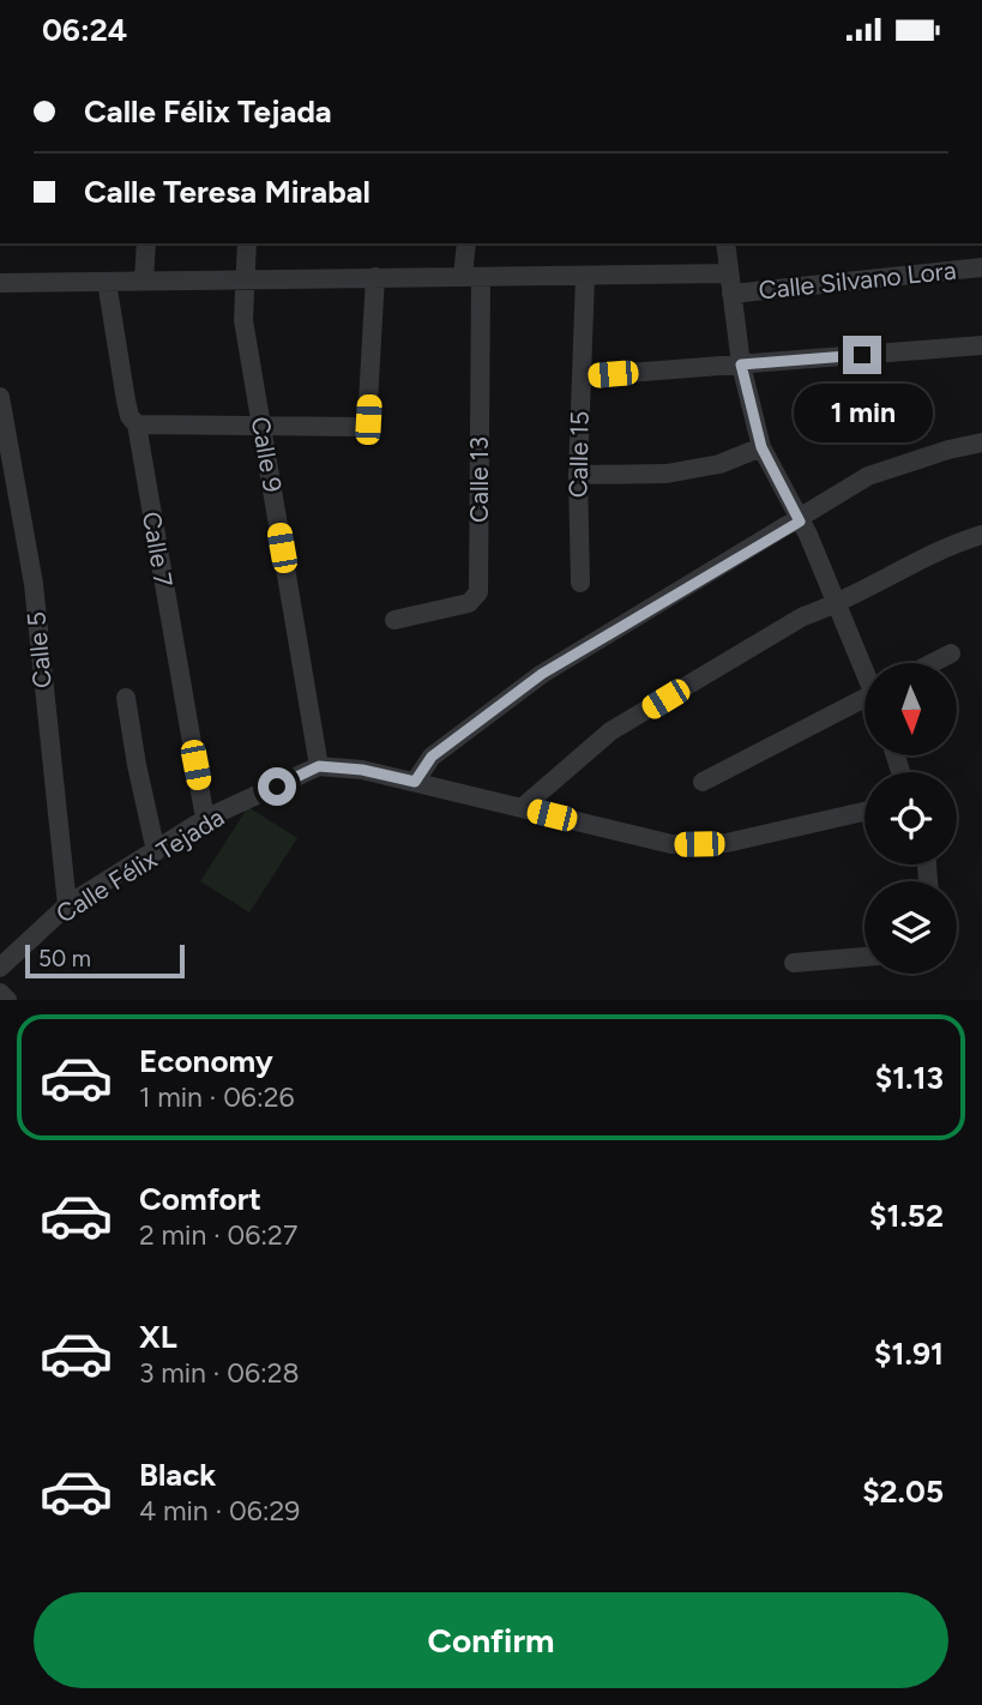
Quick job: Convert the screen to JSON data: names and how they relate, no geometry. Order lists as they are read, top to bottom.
{
  "streets": {
    "street": [
      "Calle Silvano Lora",
      "Calle 9",
      "Calle 15",
      "Calle 13",
      "Calle 7",
      "Calle 5",
      "Calle Félix Tejada"
    ]
  },
  "crossings": [
    ["Calle 9", "Calle Félix Tejada"],
    ["Calle 7", "Calle Félix Tejada"],
    ["Calle 5", "Calle Félix Tejada"]
  ],
  "scale_bar": "50 m",
  "north": "bottom",
  "page": {
    "status": "06:24",
    "banner": ["Calle Félix Tejada", "Calle Teresa Mirabal"],
    "bubble": "1 min",
    "scale": "50 m",
    "list": [
      {
        "name": "Economy",
        "note": "1 min · 06:26",
        "value": "$1.13"
      },
      {
        "name": "Comfort",
        "note": "2 min · 06:27",
        "value": "$1.52"
      },
      {
        "name": "XL",
        "note": "3 min · 06:28",
        "value": "$1.91"
      },
      {
        "name": "Black",
        "note": "4 min · 06:29",
        "value": "$2.05"
      }
    ],
    "buttons": "Confirm"
  }
}
